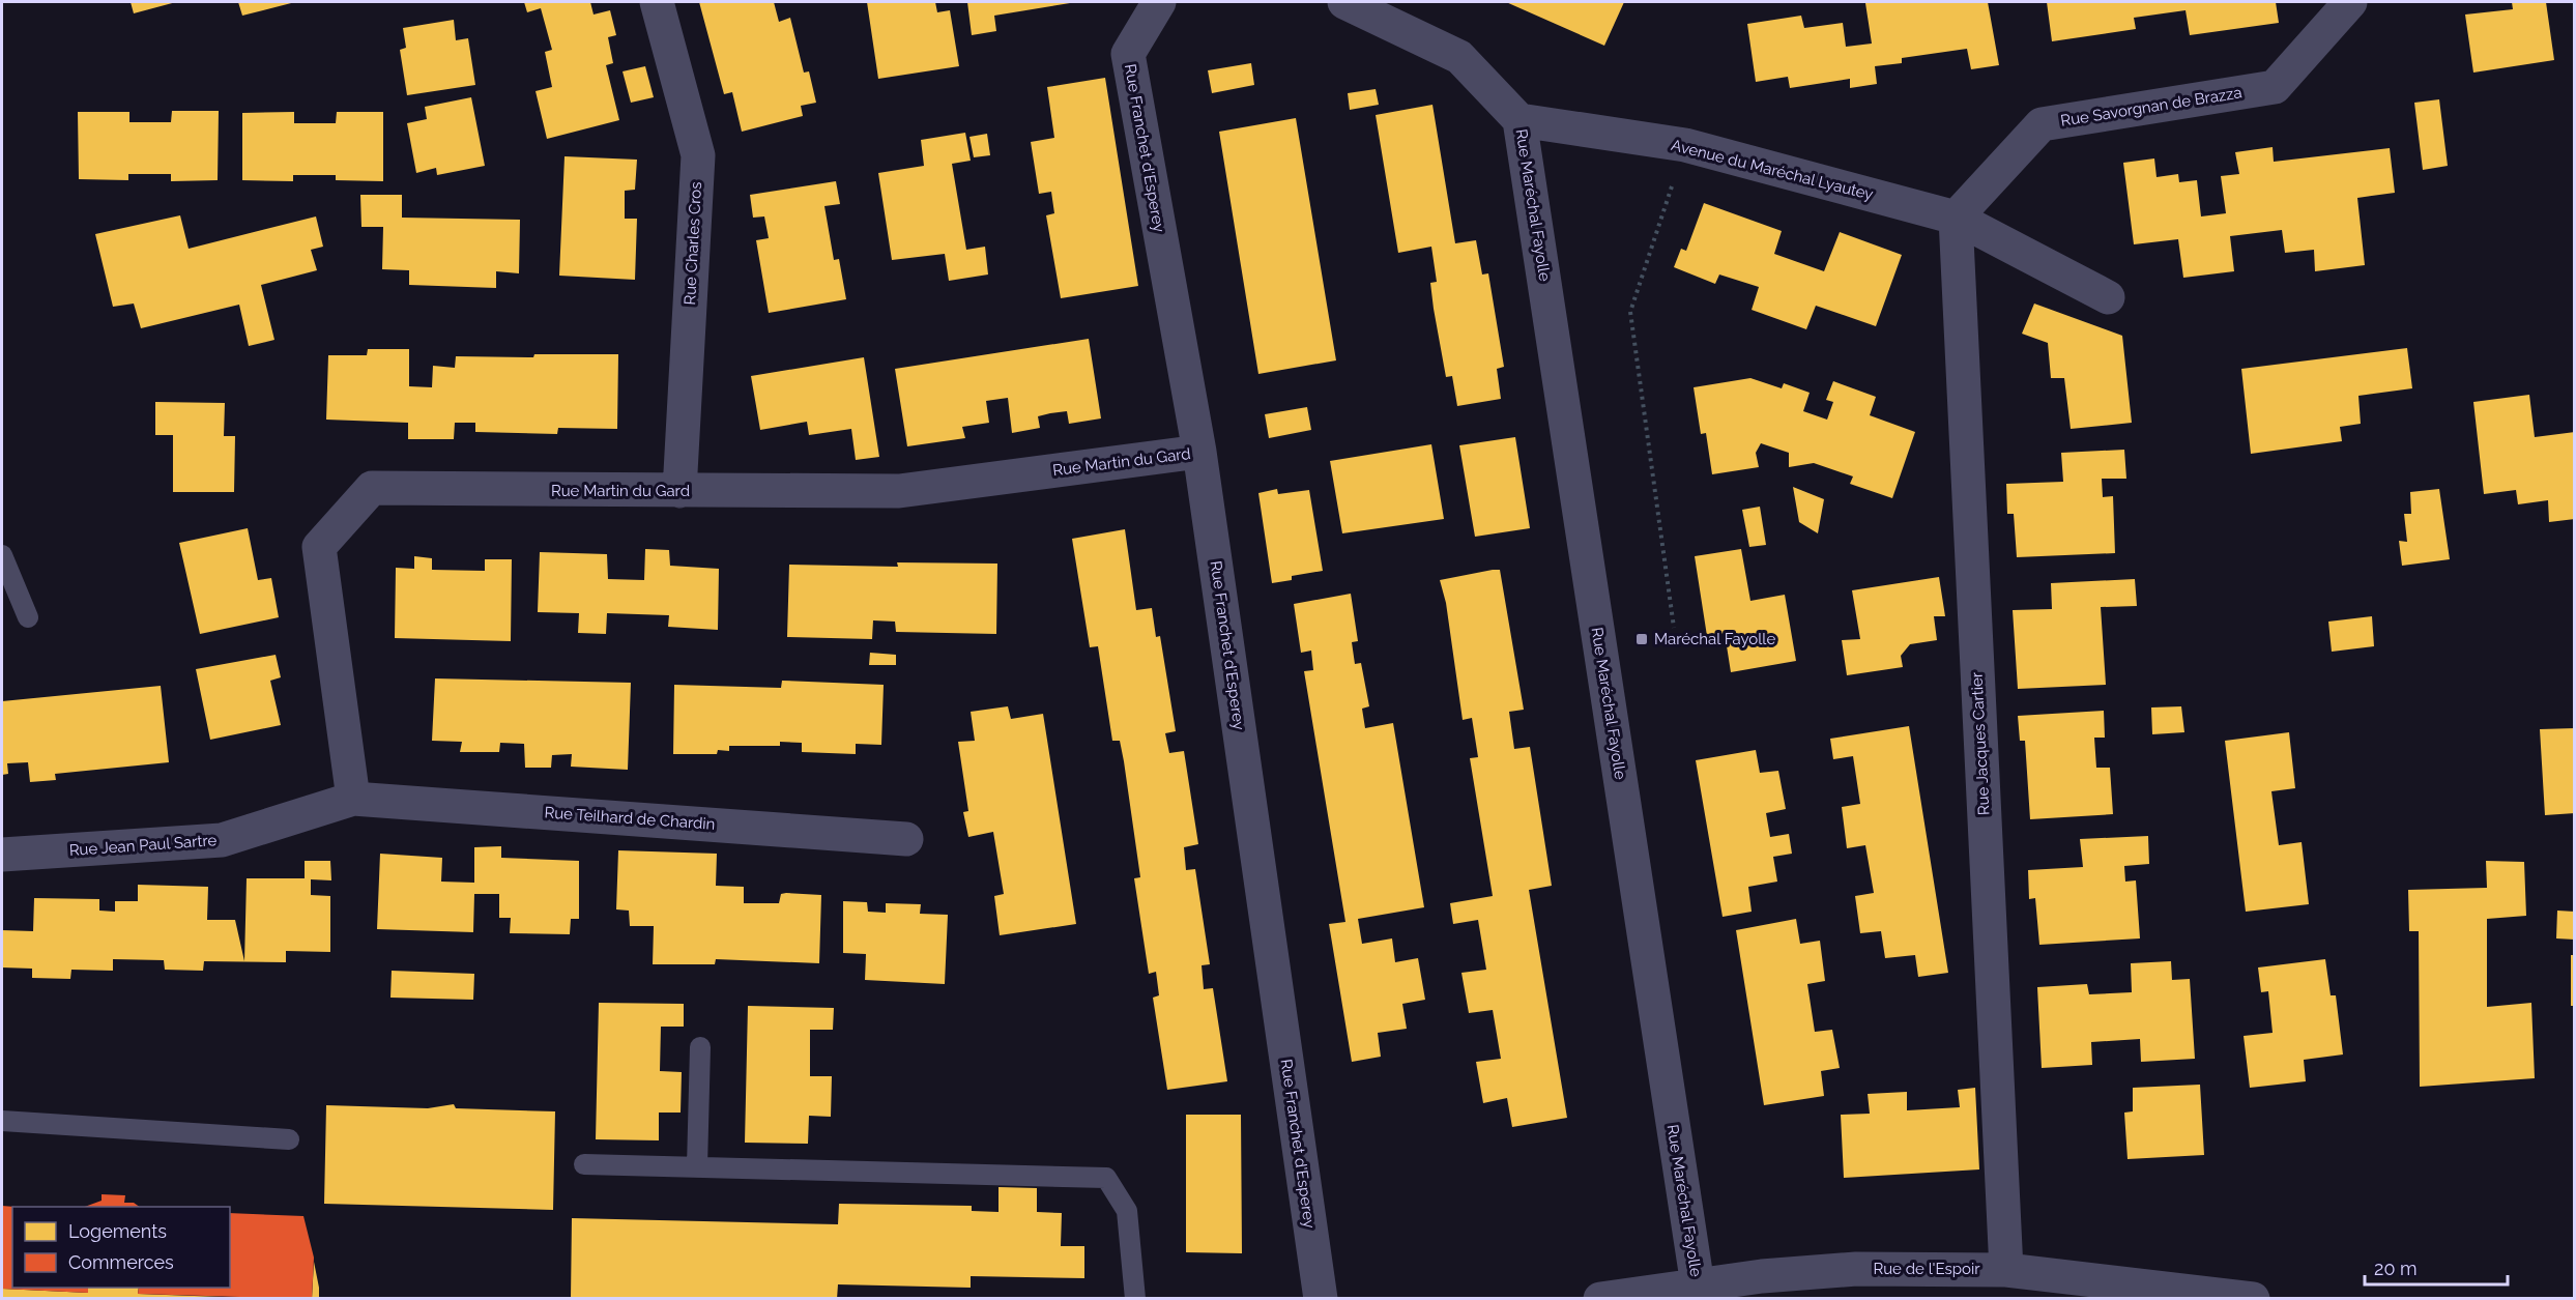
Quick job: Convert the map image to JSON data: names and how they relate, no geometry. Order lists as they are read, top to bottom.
{
  "streets": {
    "street": [
      "Rue Savorgnan de Brazza",
      "Rue Franchet d'Esperey",
      "Avenue du Maréchal Lyautey",
      "Rue Maréchal Fayolle",
      "Rue Charles Cros",
      "Rue Martin du Gard",
      "Rue Jacques Cartier",
      "Rue Teilhard de Chardin",
      "Rue Jean Paul Sartre",
      "Rue de l'Espoir"
    ]
  },
  "crossings": [
    ["Rue Savorgnan de Brazza", "Avenue du Maréchal Lyautey"],
    ["Rue Savorgnan de Brazza", "Rue Jacques Cartier"],
    ["Rue Franchet d'Esperey", "Rue Martin du Gard"],
    ["Avenue du Maréchal Lyautey", "Rue Maréchal Fayolle"],
    ["Avenue du Maréchal Lyautey", "Rue Jacques Cartier"],
    ["Rue Maréchal Fayolle", "Rue de l'Espoir"],
    ["Rue Charles Cros", "Rue Martin du Gard"],
    ["Rue Martin du Gard", "Rue Teilhard de Chardin"],
    ["Rue Martin du Gard", "Rue Jean Paul Sartre"],
    ["Rue Jacques Cartier", "Rue de l'Espoir"],
    ["Rue Teilhard de Chardin", "Rue Jean Paul Sartre"]
  ],
  "places": {
    "transit": ["Maréchal Fayolle"]
  },
  "legend": ["Logements", "Commerces"],
  "scale_bar": "20 m"
}
